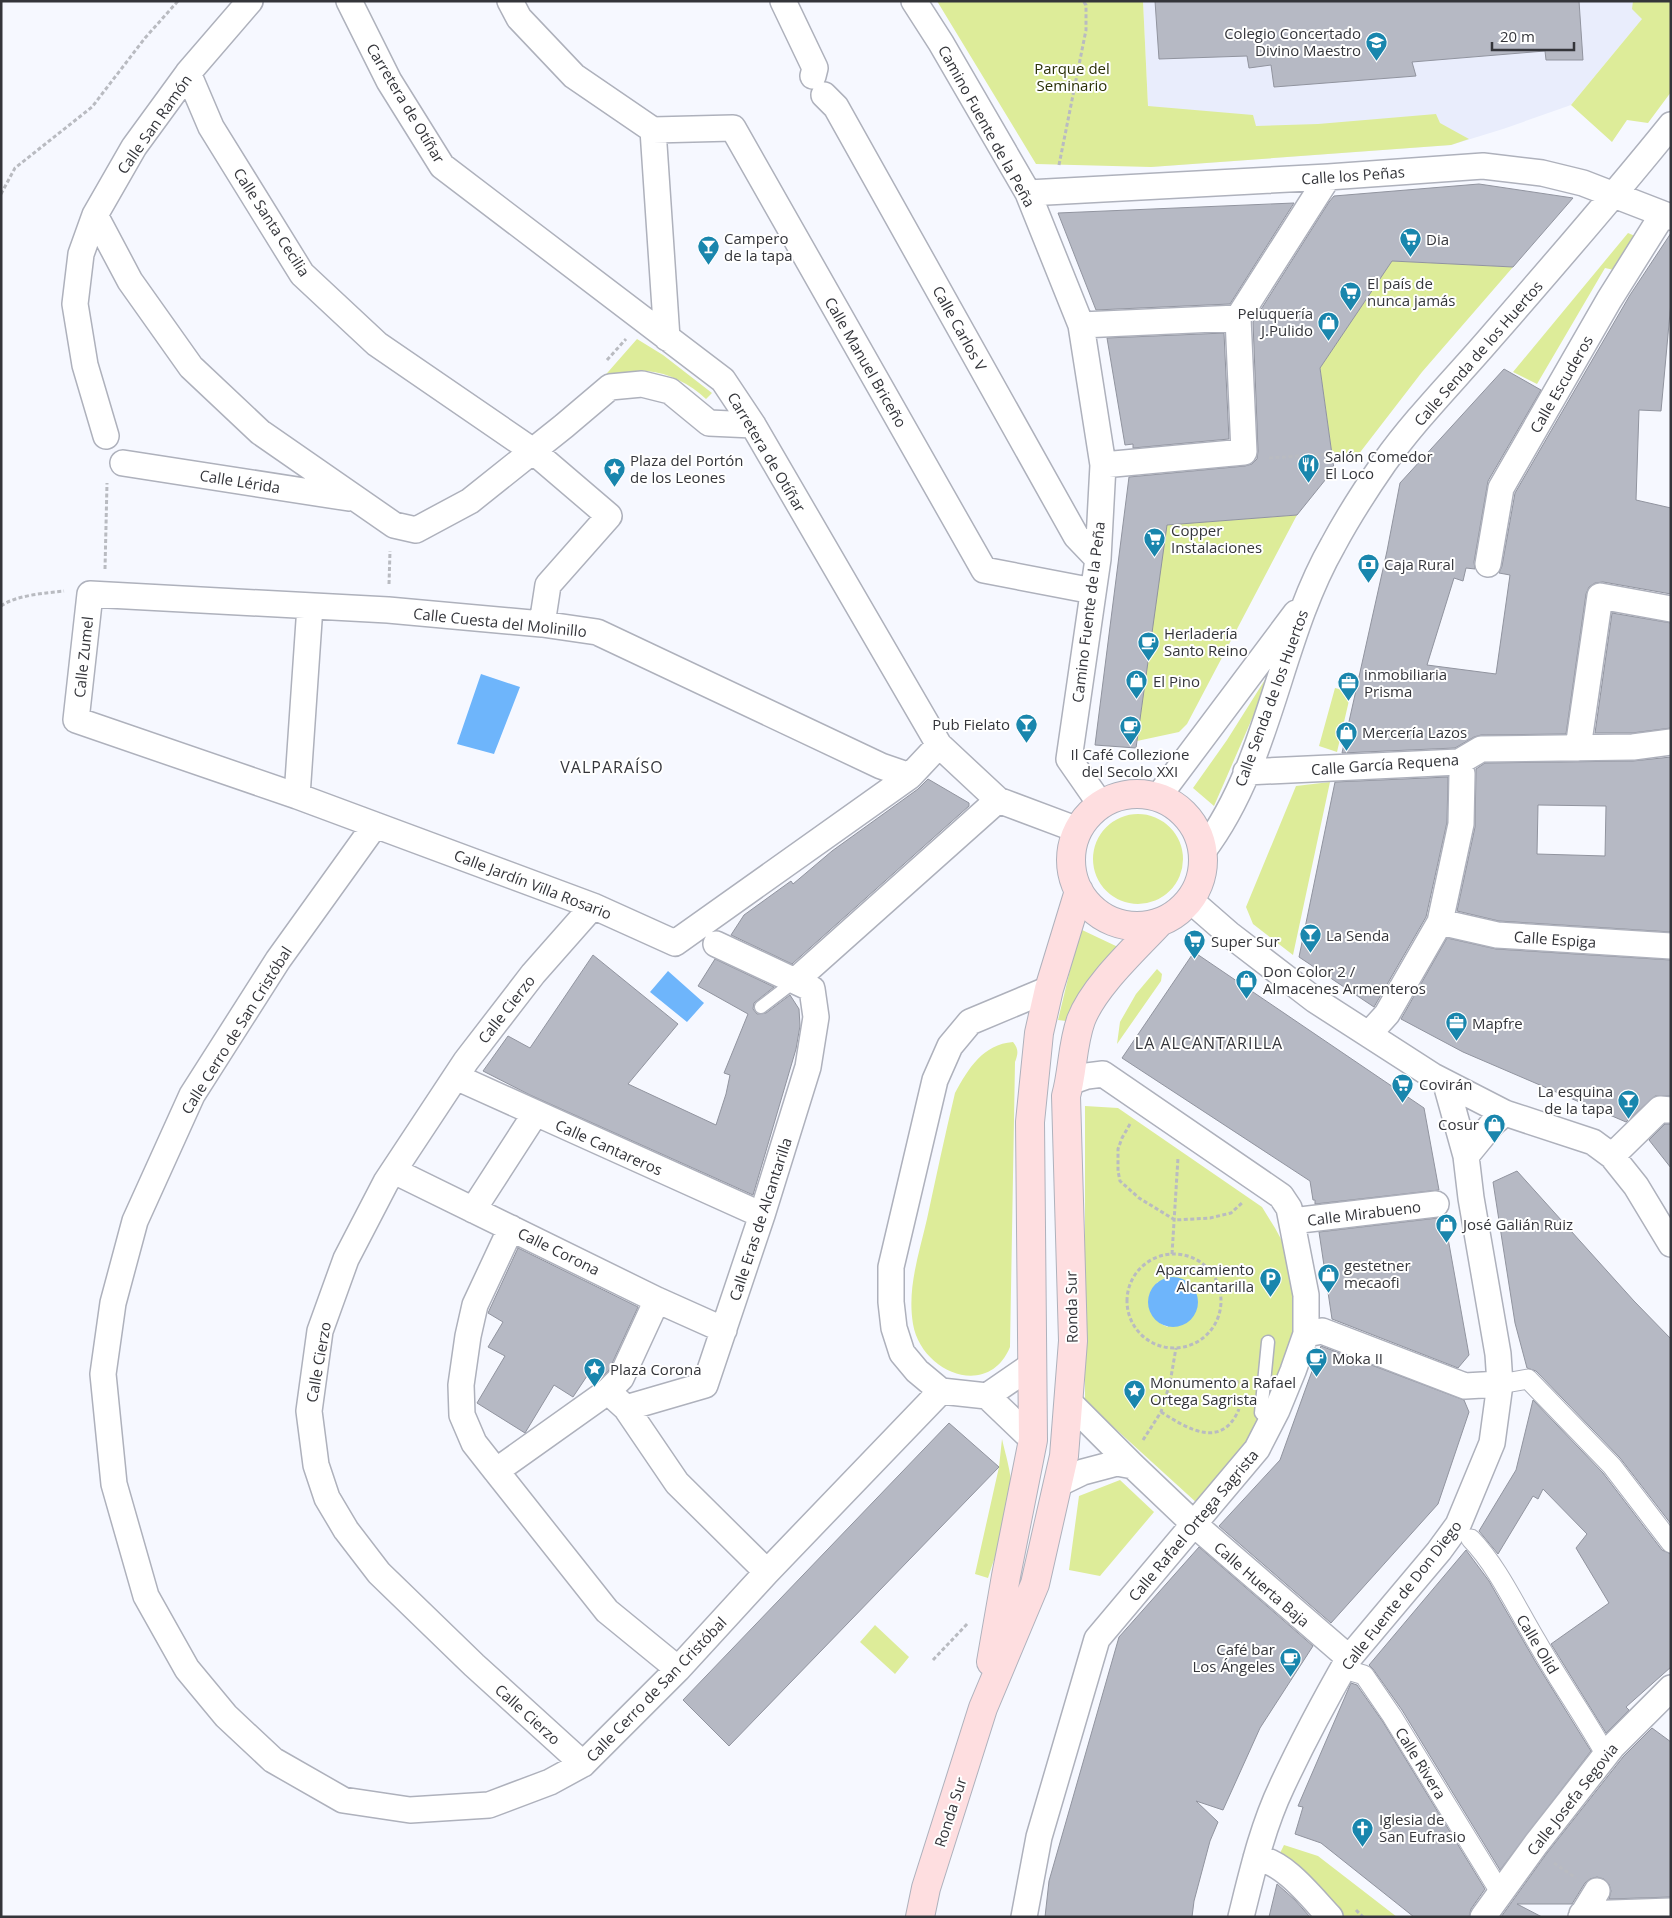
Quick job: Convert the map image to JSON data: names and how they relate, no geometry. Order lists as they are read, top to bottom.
{
  "streets": {
    "main road": ["Ronda Sur"],
    "street": [
      "Carretera de Otíñar",
      "Calle San Ramón",
      "Camino Fuente de la Peña",
      "Calle los Peñas",
      "Calle Santa Cecilia",
      "Calle Carlos V",
      "Calle Senda de los Huertos",
      "Calle Manuel Briceño",
      "Calle Escuderos",
      "Calle Lérida",
      "Calle Cuesta del Molinillo",
      "Calle Zumel",
      "Calle García Requena",
      "Calle Jardín Villa Rosario",
      "Calle Espiga",
      "Calle Cierzo",
      "Calle Cerro de San Cristóbal",
      "Calle Cantareros",
      "Calle Mirabueno",
      "Calle Eras de Alcantarilla",
      "Calle Corona",
      "Calle Rafael Ortega Sagrista",
      "Calle Huerta Baja",
      "Calle Fuente de Don Diego",
      "Calle Olid",
      "Calle Rivera",
      "Calle Josefa Segovia"
    ]
  },
  "crossings": [
    ["Carretera de Otíñar", "Camino Fuente de la Peña"],
    ["Carretera de Otíñar", "Calle Senda de los Huertos"],
    ["Carretera de Otíñar", "Calle Jardín Villa Rosario"],
    ["Carretera de Otíñar", "Ronda Sur"],
    ["Calle San Ramón", "Calle Santa Cecilia"],
    ["Camino Fuente de la Peña", "Calle los Peñas"],
    ["Camino Fuente de la Peña", "Calle Carlos V"],
    ["Camino Fuente de la Peña", "Calle Senda de los Huertos"],
    ["Camino Fuente de la Peña", "Calle Manuel Briceño"],
    ["Camino Fuente de la Peña", "Ronda Sur"],
    ["Calle los Peñas", "Calle Senda de los Huertos"],
    ["Calle los Peñas", "Calle Escuderos"],
    ["Calle Senda de los Huertos", "Calle García Requena"],
    ["Calle Senda de los Huertos", "Ronda Sur"],
    ["Calle Cuesta del Molinillo", "Calle Zumel"],
    ["Calle Cuesta del Molinillo", "Calle Jardín Villa Rosario"],
    ["Calle Zumel", "Calle Jardín Villa Rosario"],
    ["Calle Jardín Villa Rosario", "Calle Cierzo"],
    ["Calle Jardín Villa Rosario", "Calle Cerro de San Cristóbal"],
    ["Calle Cierzo", "Calle Cerro de San Cristóbal"],
    ["Calle Cierzo", "Calle Cantareros"],
    ["Calle Cierzo", "Calle Corona"],
    ["Calle Cantareros", "Calle Eras de Alcantarilla"],
    ["Calle Mirabueno", "Calle Rafael Ortega Sagrista"],
    ["Calle Eras de Alcantarilla", "Calle Corona"],
    ["Ronda Sur", "Calle Rafael Ortega Sagrista"],
    ["Ronda Sur", "Calle Huerta Baja"],
    ["Calle Rafael Ortega Sagrista", "Calle Huerta Baja"],
    ["Calle Huerta Baja", "Calle Fuente de Don Diego"],
    ["Calle Huerta Baja", "Calle Rivera"],
    ["Calle Fuente de Don Diego", "Calle Rivera"]
  ],
  "districts": ["VALPARAÍSO", "LA ALCANTARILLA"],
  "parks": ["Parque del Seminario"],
  "places": {
    "school or university": ["Colegio Concertado Divino Maestro"],
    "supermarket": [
      "Dia",
      "El país de nunca jamás",
      "Copper Instalaciones",
      "Super Sur",
      "Covirán"
    ],
    "bar": [
      "Campero de la tapa",
      "Pub Fielato",
      "La Senda",
      "La esquina de la tapa"
    ],
    "shop": [
      "Peluquería J.Pulido",
      "El Pino",
      "Mercería Lazos",
      "Don Color 2 / Almacenes Armenteros",
      "Cosur",
      "José Galián Ruiz",
      "gestetner mecaofi"
    ],
    "restaurant": ["Salón Comedor El Loco"],
    "place": ["Plaza del Portón de los Leones", "Plaza Corona", "Monumento a Rafael Ortega Sagrista"],
    "bank": ["Caja Rural"],
    "cafe": [
      "Herladería Santo Reino",
      "Il Café Collezione del Secolo XXI",
      "Moka II",
      "Café bar Los Ángeles"
    ],
    "office": ["inmobiliaria Prisma", "Mapfre"],
    "parking": ["Aparcamiento Alcantarilla"],
    "church": ["Iglesia de San Eufrasio"]
  },
  "scale_bar": "20 m"
}
